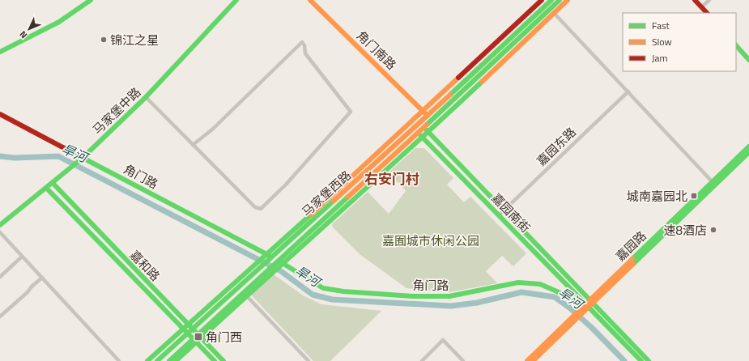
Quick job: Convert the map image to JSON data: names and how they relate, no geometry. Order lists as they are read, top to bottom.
{
  "streets": {
    "main road": [
      "角门南路",
      "马家堡中路",
      "角门路",
      "马家堡西路",
      "嘉园南街",
      "嘉园路",
      "嘉和路"
    ],
    "street": ["嘉园东路"]
  },
  "crossings": [
    ["角门南路", "马家堡西路"],
    ["马家堡中路", "角门路"],
    ["马家堡中路", "嘉和路"],
    ["嘉园东路", "嘉园南街"],
    ["角门路", "马家堡西路"],
    ["角门路", "嘉园南街"],
    ["角门路", "嘉园路"],
    ["马家堡西路", "嘉园南街"],
    ["马家堡西路", "嘉和路"],
    ["嘉园南街", "嘉园路"]
  ],
  "districts": ["右安门村"],
  "water": ["旱河"],
  "parks": ["嘉囿城市休闲公园"],
  "places": {
    "other": ["锦江之星", "速8酒店"],
    "transit": ["城南嘉园北", "角门西"]
  },
  "legend": ["Fast", "Slow", "Jam"],
  "north": "bottom left"
}
